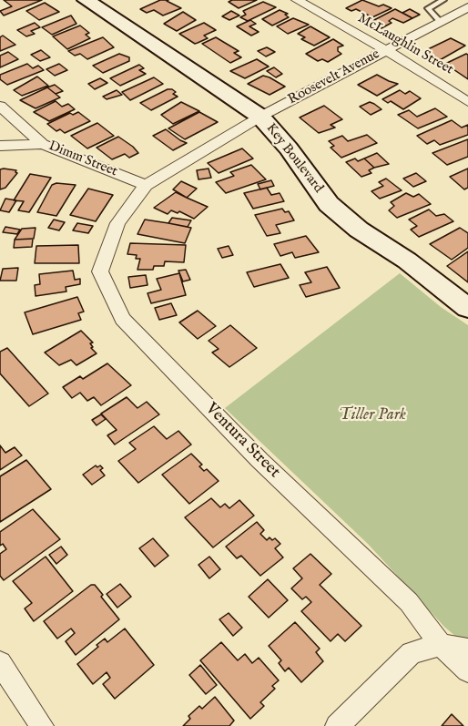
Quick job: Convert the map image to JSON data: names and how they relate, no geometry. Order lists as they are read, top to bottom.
{
  "streets": {
    "street": [
      "McLaughlin Street",
      "Roosevelt Avenue",
      "Key Boulevard",
      "Dimm Street",
      "Ventura Street"
    ]
  },
  "crossings": [
    ["McLaughlin Street", "Roosevelt Avenue"],
    ["Roosevelt Avenue", "Key Boulevard"],
    ["Roosevelt Avenue", "Dimm Street"],
    ["Roosevelt Avenue", "Ventura Street"],
    ["Dimm Street", "Ventura Street"]
  ],
  "parks": ["Tiller Park"]
}
